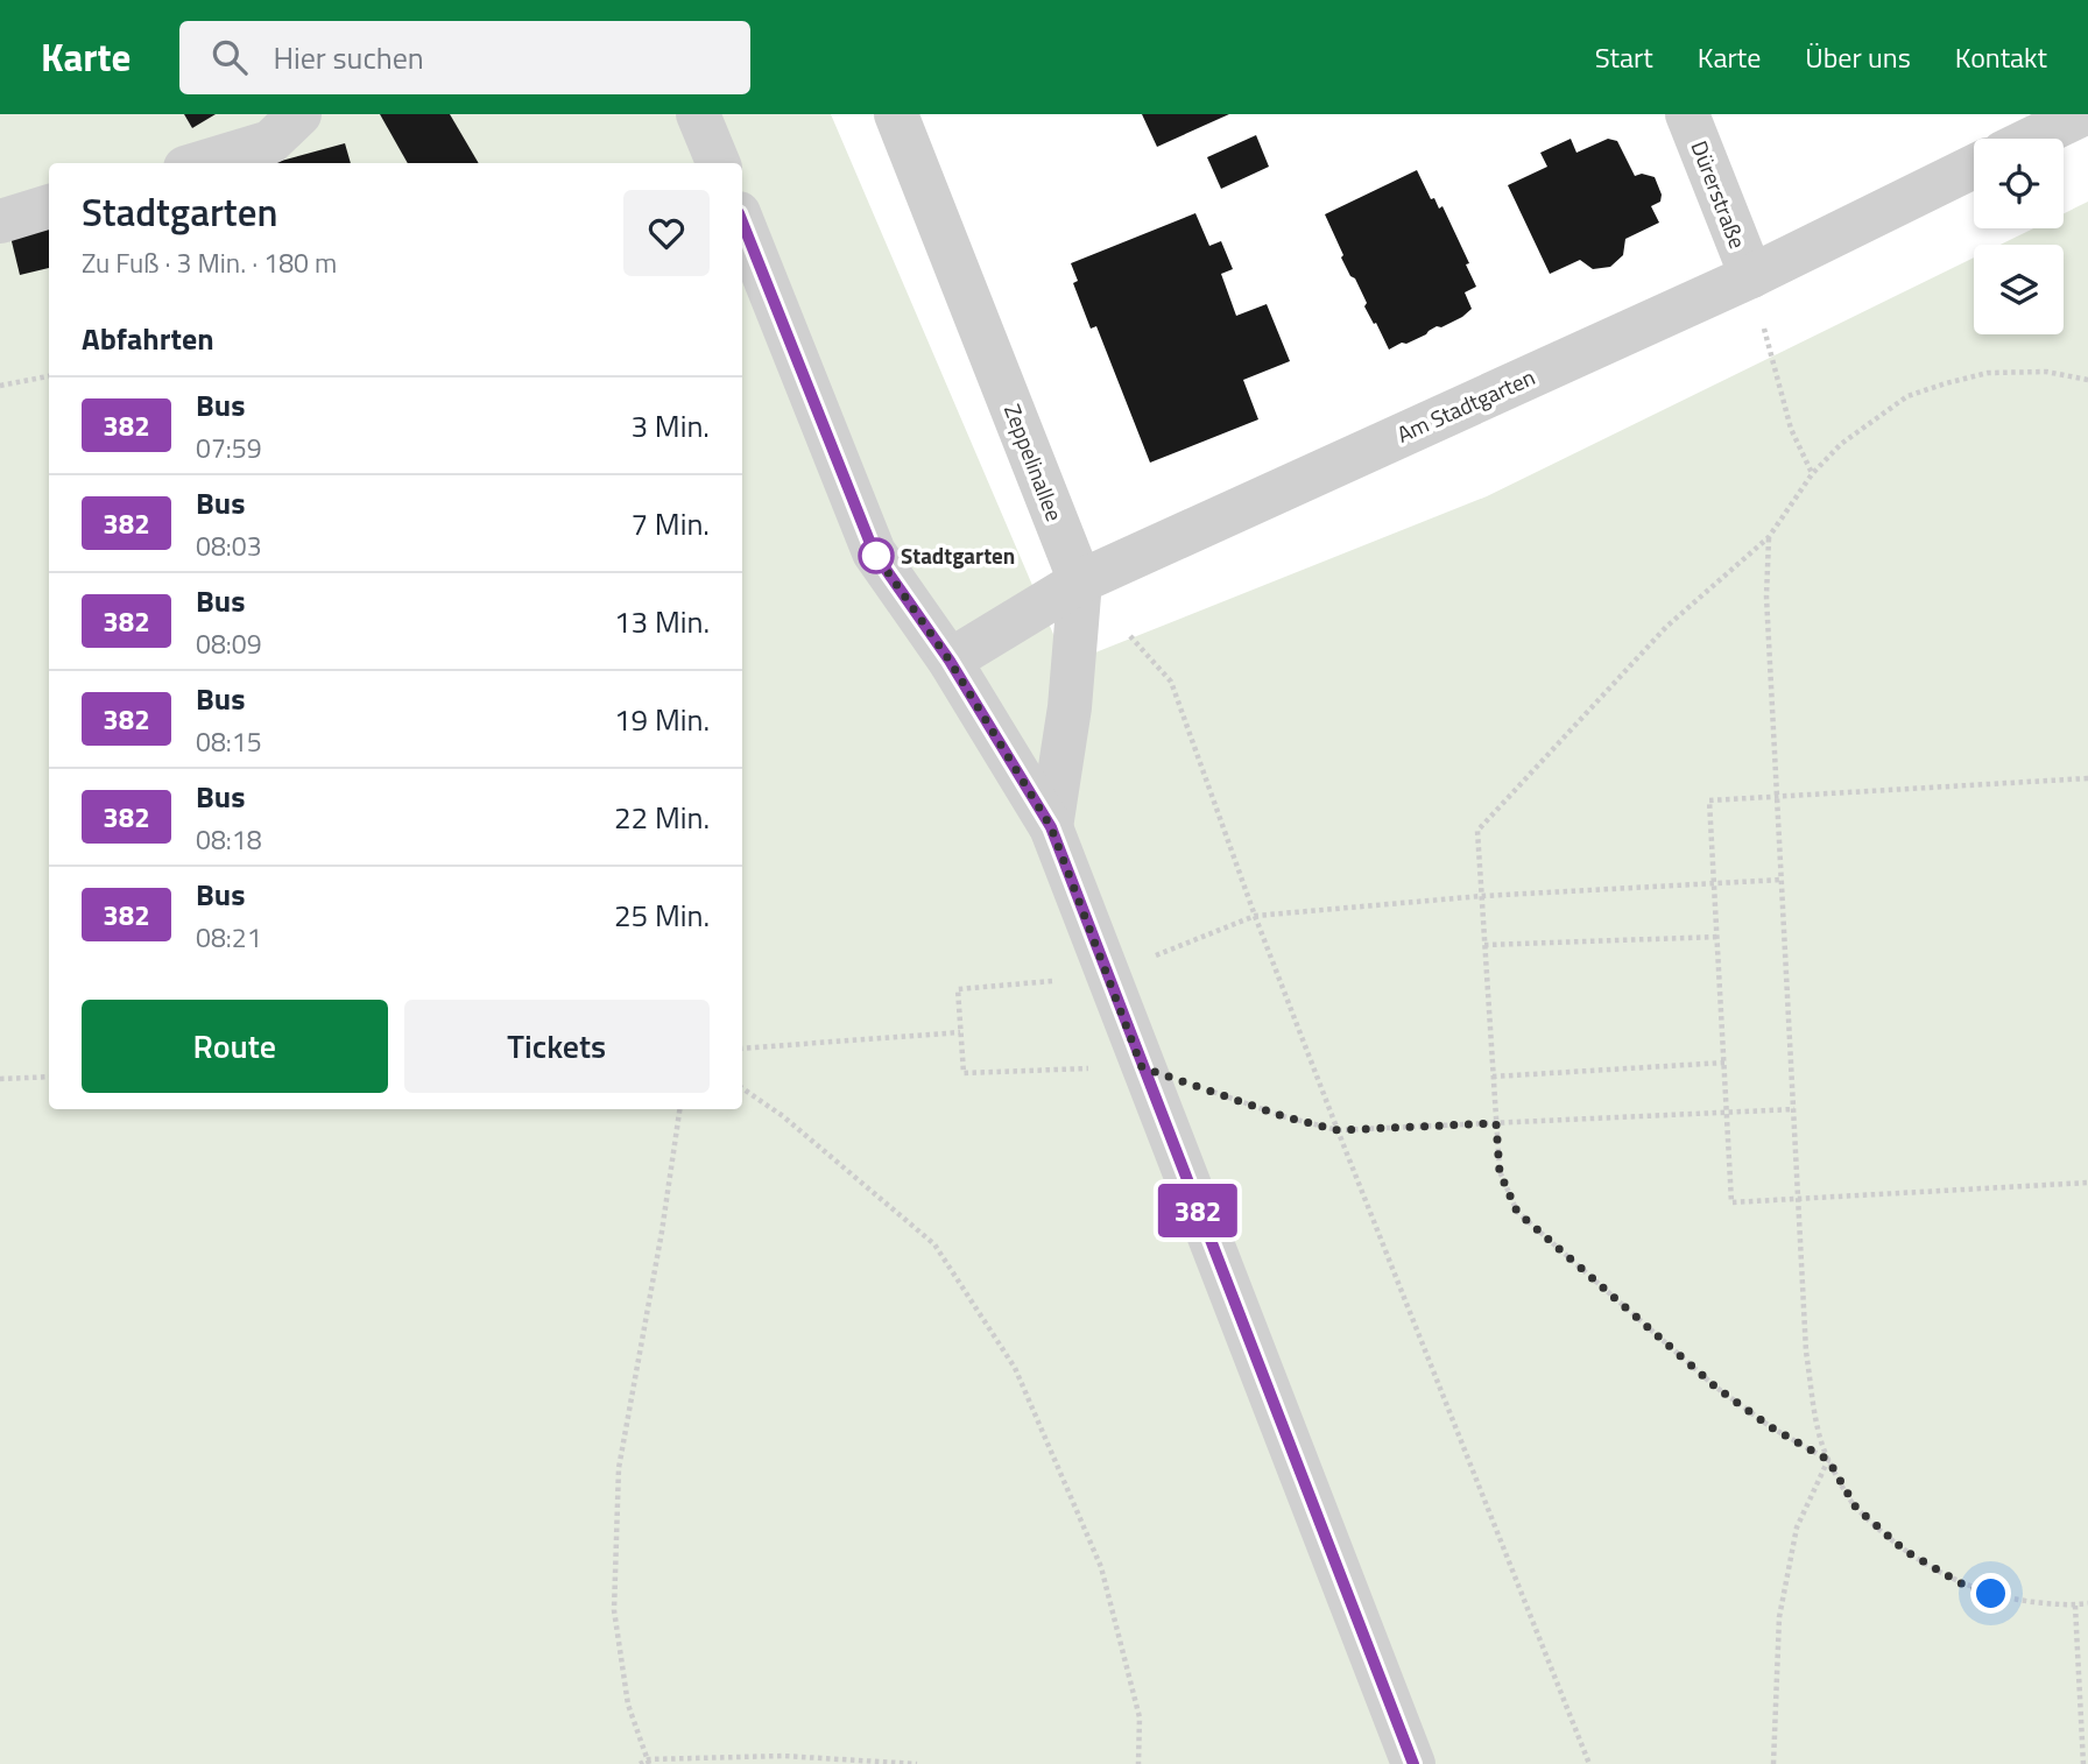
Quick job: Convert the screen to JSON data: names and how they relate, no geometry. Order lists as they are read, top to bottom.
{
  "streets": {
    "street": ["Dürerstraße", "Am Stadtgarten", "Zeppelinallee"]
  },
  "crossings": [
    ["Dürerstraße", "Am Stadtgarten"],
    ["Am Stadtgarten", "Zeppelinallee"]
  ],
  "places": ["Stadtgarten"],
  "lines": ["bus line 382"],
  "page": {
    "header": "Karte",
    "search": "Hier suchen",
    "nav": [
      "Start",
      "Karte",
      "Über uns",
      "Kontakt"
    ],
    "on_map": "382",
    "heading": [
      ["Stadtgarten", "Zu Fuß · 3 Min. · 180 m"],
      "Abfahrten"
    ],
    "list": [
      {
        "mark": "382",
        "name": "Bus",
        "note": "07:59",
        "value": "3 Min."
      },
      {
        "mark": "382",
        "name": "Bus",
        "note": "08:03",
        "value": "7 Min."
      },
      {
        "mark": "382",
        "name": "Bus",
        "note": "08:09",
        "value": "13 Min."
      },
      {
        "mark": "382",
        "name": "Bus",
        "note": "08:15",
        "value": "19 Min."
      },
      {
        "mark": "382",
        "name": "Bus",
        "note": "08:18",
        "value": "22 Min."
      },
      {
        "mark": "382",
        "name": "Bus",
        "note": "08:21",
        "value": "25 Min."
      }
    ],
    "buttons": ["Route", "Tickets"]
  }
}
